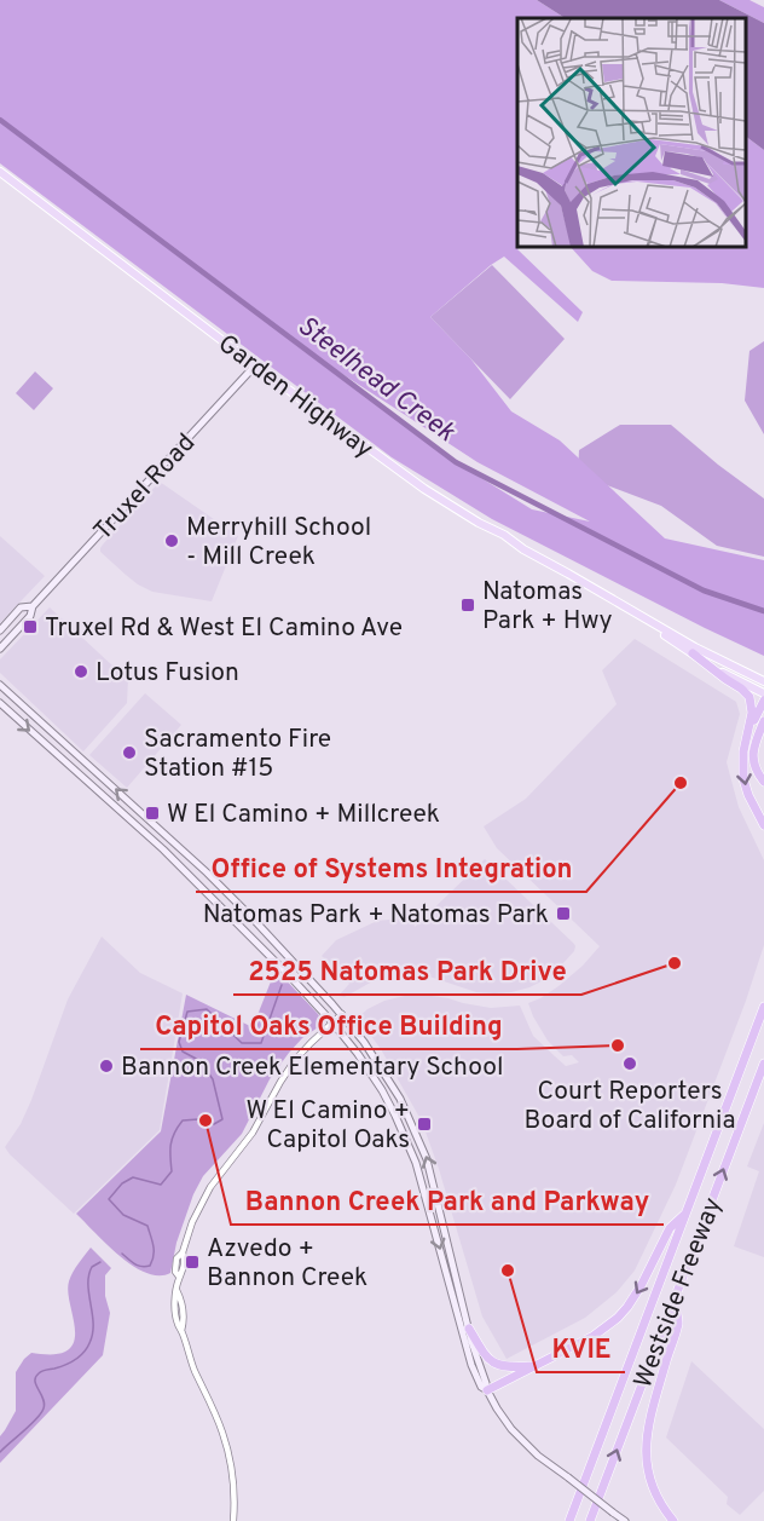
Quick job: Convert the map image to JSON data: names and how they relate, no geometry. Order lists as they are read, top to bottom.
{
  "streets": {
    "highway": ["Westside Freeway"],
    "main road": ["Garden Highway", "Truxel Road"]
  },
  "crossings": [
    ["Garden Highway", "Truxel Road"]
  ],
  "water": ["Steelhead Creek"],
  "places": {
    "other": [
      "Merryhill School - Mill Creek",
      "Lotus Fusion",
      "Sacramento Fire Station #15",
      "Office of Systems Integration",
      "2525 Natomas Park Drive",
      "Capitol Oaks Office Building",
      "Court Reporters Board of California",
      "Bannon Creek Elementary School",
      "Bannon Creek Park and Parkway",
      "KVIE"
    ],
    "transit": [
      "Natomas Park + Hwy",
      "Truxel Rd & West El Camino Ave",
      "W El Camino + Millcreek",
      "Natomas Park + Natomas Park",
      "W El Camino + Capitol Oaks",
      "Azvedo + Bannon Creek"
    ]
  }
}
